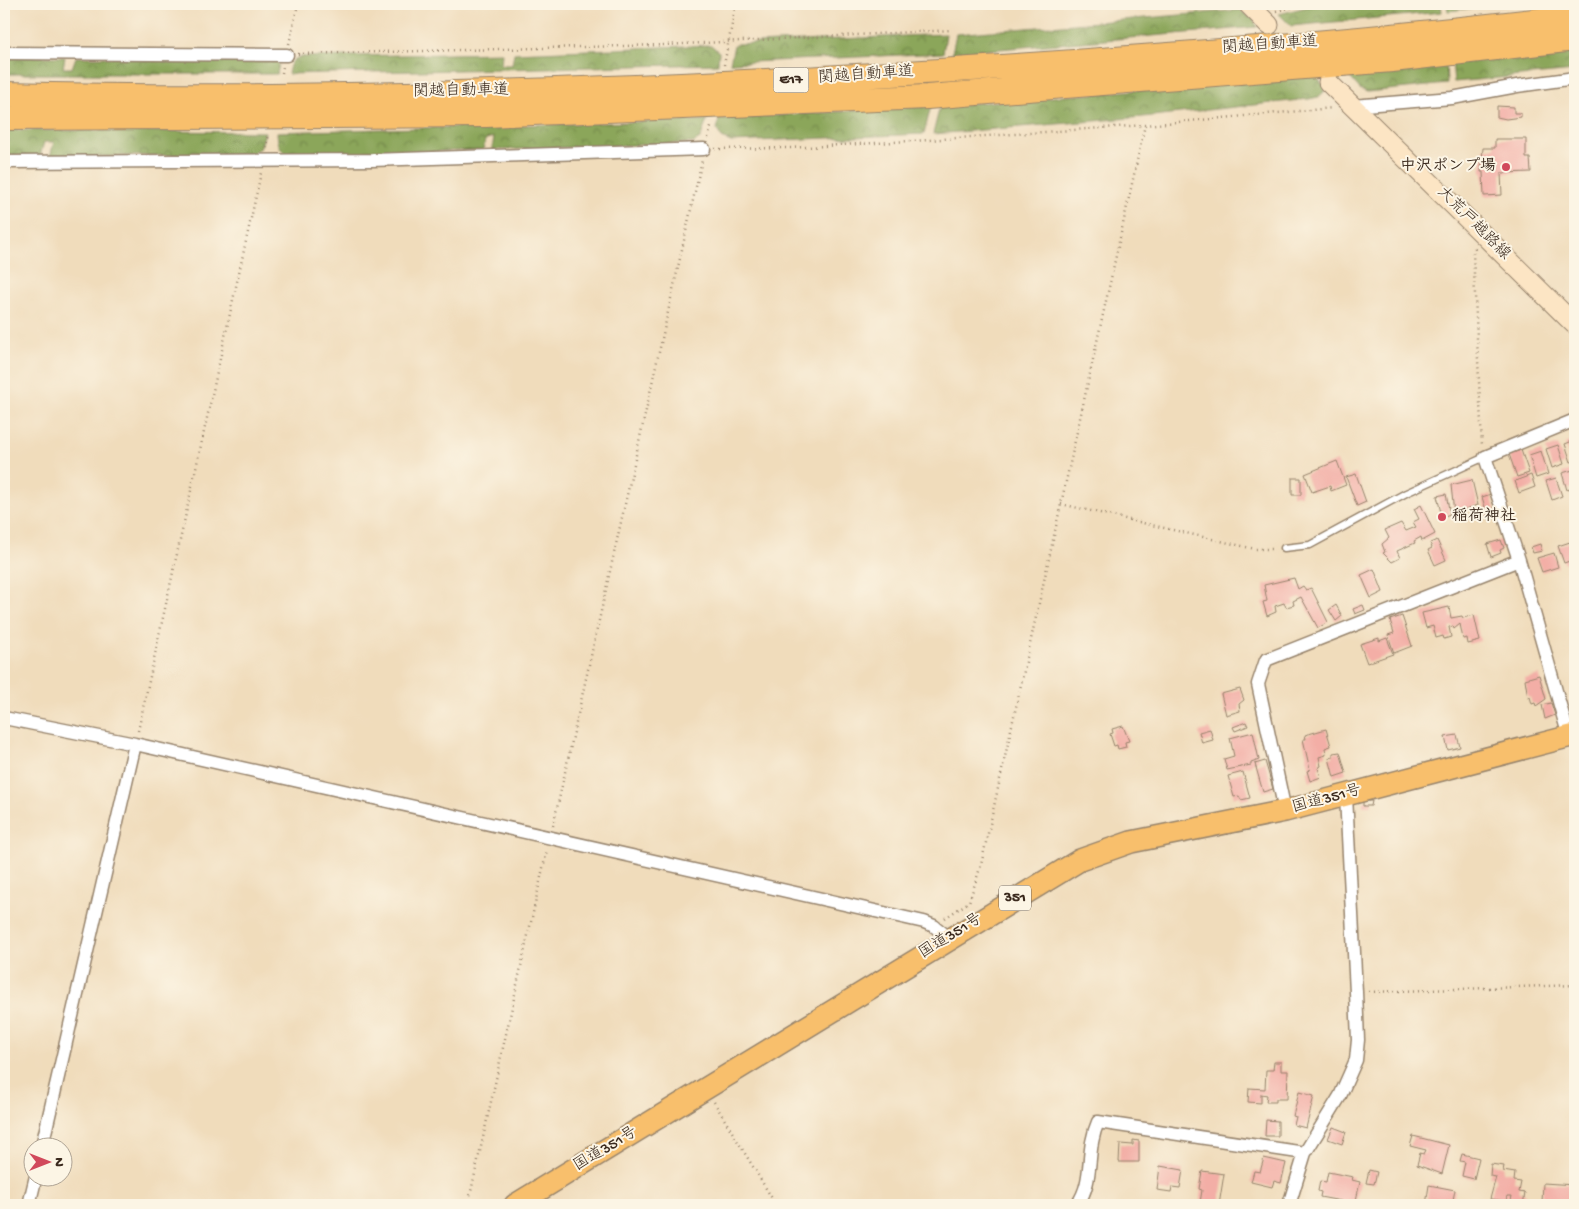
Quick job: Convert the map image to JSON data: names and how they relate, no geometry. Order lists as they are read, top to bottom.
{
  "streets": {
    "highway": [
      "関越自動車道",
      "E17",
      "国道351号",
      "351"
    ],
    "main road": ["大荒戸越路線"]
  },
  "places": ["中沢ポンプ場", "稲荷神社"],
  "north": "right"
}
